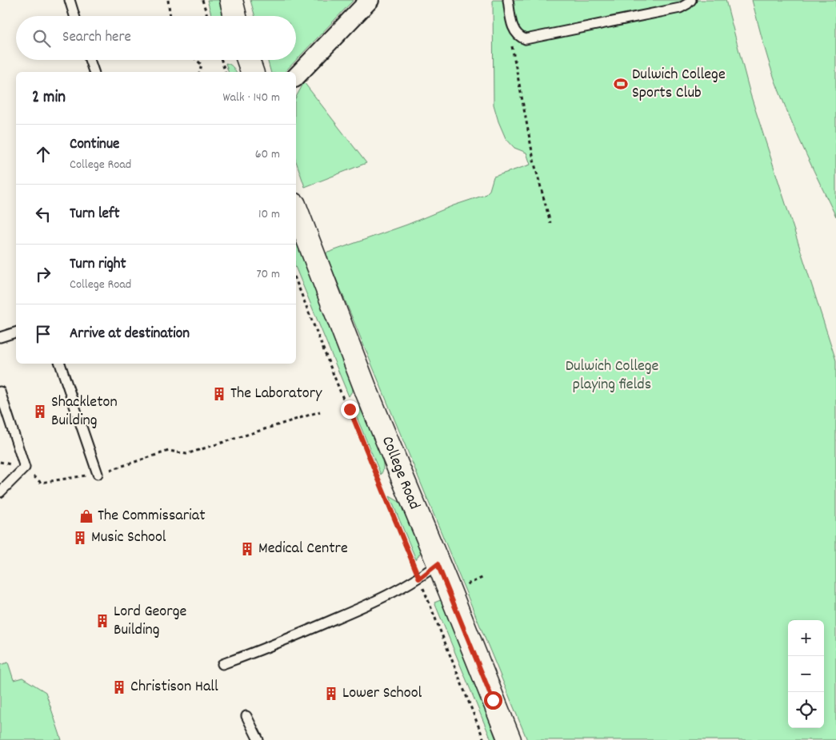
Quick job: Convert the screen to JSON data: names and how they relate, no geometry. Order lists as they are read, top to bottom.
{
  "streets": {
    "street": ["College Road"]
  },
  "parks": ["Dulwich College playing fields"],
  "places": {
    "sports": ["Dulwich College Sports Club"],
    "building": [
      "The Laboratory",
      "Shackleton Building",
      "Music School",
      "Medical Centre",
      "Lord George Building",
      "Christison Hall",
      "Lower School"
    ],
    "shop": ["The Commissariat"]
  },
  "page": {
    "search": "Search here",
    "heading": ["2 min", "Walk · 140 m"],
    "list": [
      ["Continue", "College Road", "60 m"],
      ["Turn left", "10 m"],
      ["Turn right", "College Road", "70 m"],
      "Arrive at destination"
    ],
    "map_buttons": ["+", "−"]
  }
}
